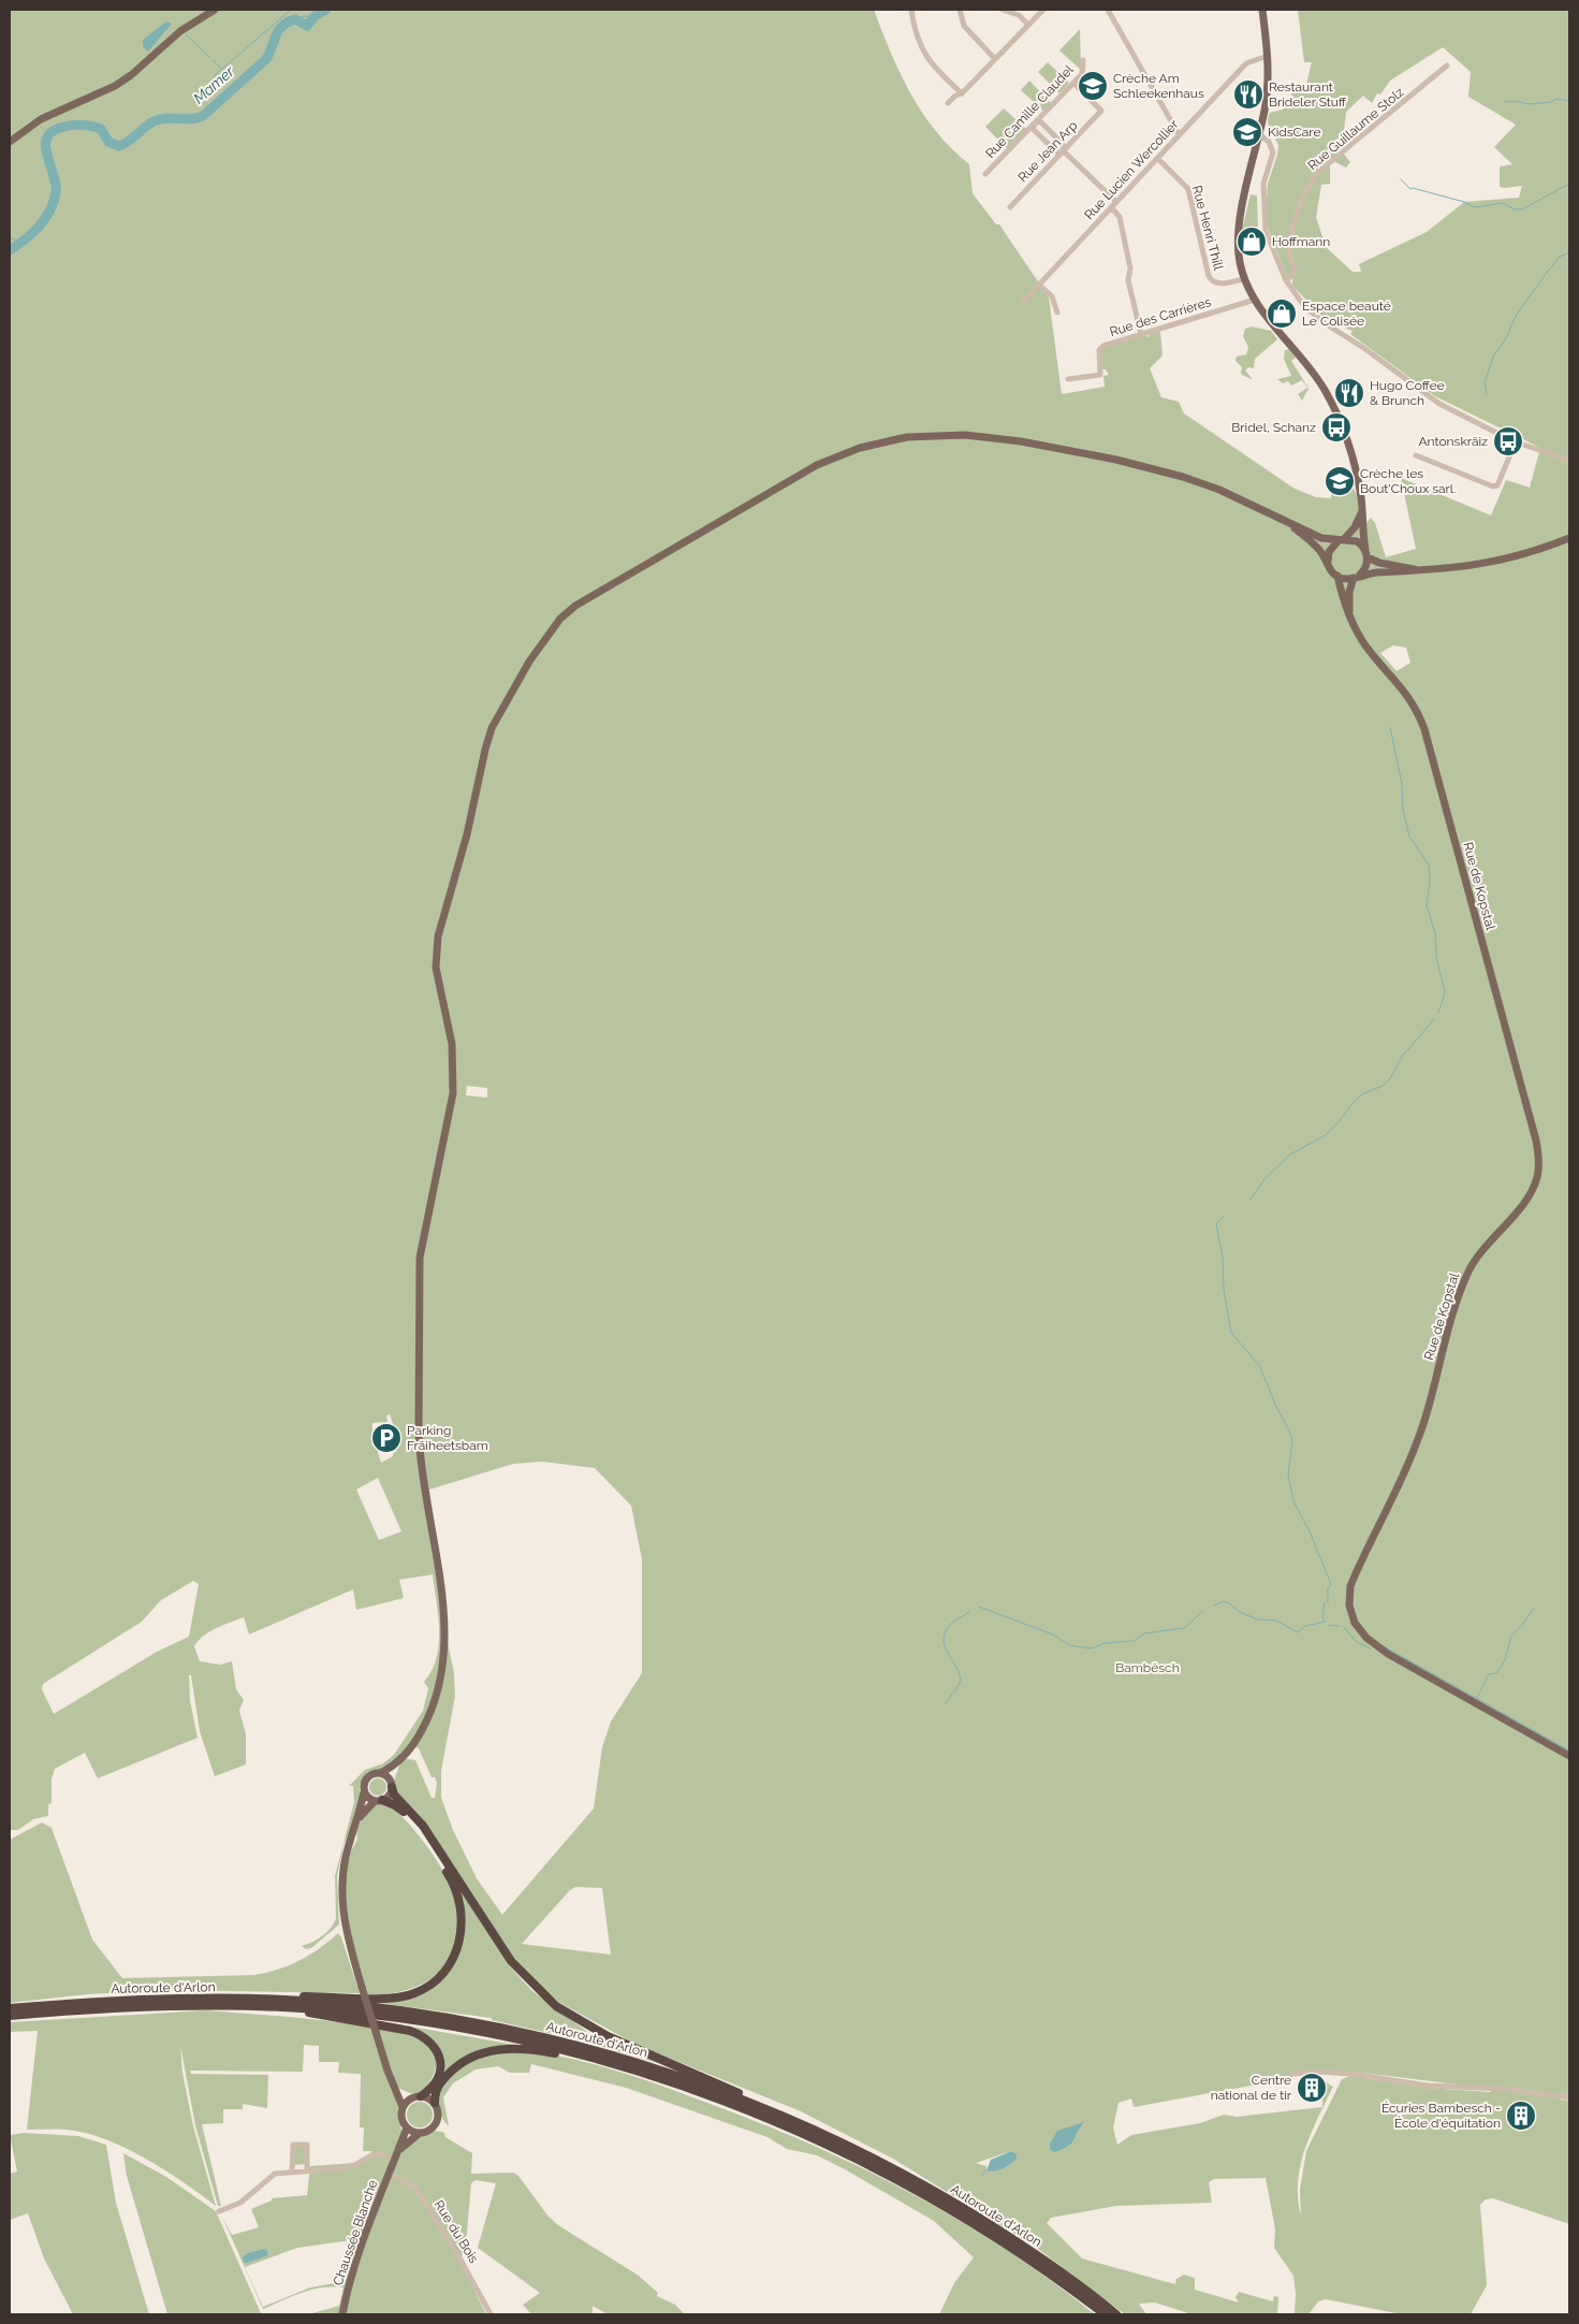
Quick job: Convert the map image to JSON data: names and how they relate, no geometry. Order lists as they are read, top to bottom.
{
  "streets": {
    "highway": ["Autoroute d'Arlon"],
    "main road": ["Rue de Kopstal", "Chaussée Blanche"],
    "street": [
      "Rue Camille Claudel",
      "Rue Guillaume Stolz",
      "Rue Jean Arp",
      "Rue Lucien Wercollier",
      "Rue Henri Thill",
      "Rue des Carrières",
      "Rue du Bois"
    ]
  },
  "crossings": [
    ["Rue Camille Claudel", "Rue Jean Arp"],
    ["Rue Lucien Wercollier", "Rue Henri Thill"],
    ["Rue du Bois", "Chaussée Blanche"]
  ],
  "water": ["Mamer"],
  "parks": ["Bambësch"],
  "places": {
    "school or university": ["Crèche Am Schleekenhaus", "KidsCare", "Crèche les Bout'Choux sarl."],
    "restaurant": ["Restaurant Brideler Stuff", "Hugo Coffee & Brunch"],
    "shop": ["Hoffmann", "Espace beauté Le Colisée"],
    "bus stop": ["Bridel, Schanz", "Antonskräiz"],
    "parking": ["Parking Fräiheetsbam"],
    "building": ["Centre national de tir", "Écuries Bambesch - École d'équitation"]
  }
}
